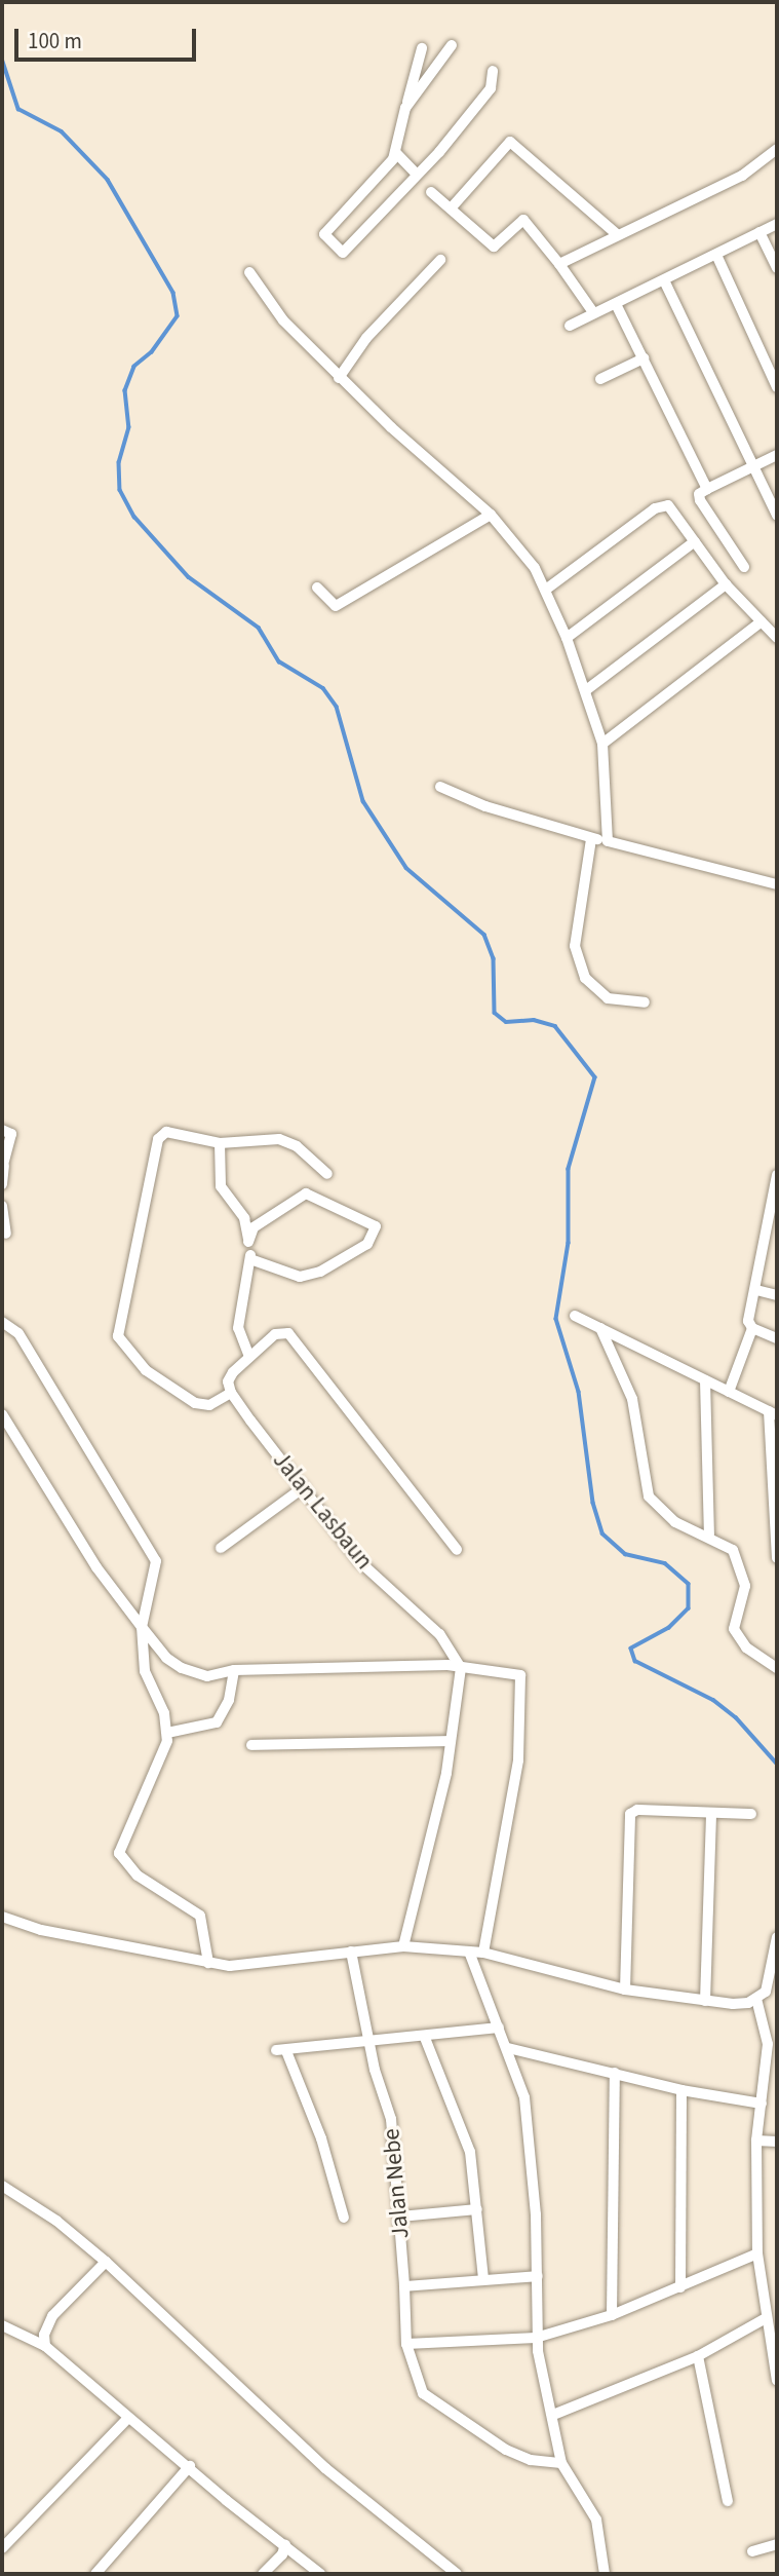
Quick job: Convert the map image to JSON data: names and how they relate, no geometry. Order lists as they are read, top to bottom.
{
  "streets": {
    "street": ["Jalan Lasbaun", "Jalan Nebe"]
  },
  "scale_bar": "100 m"
}
